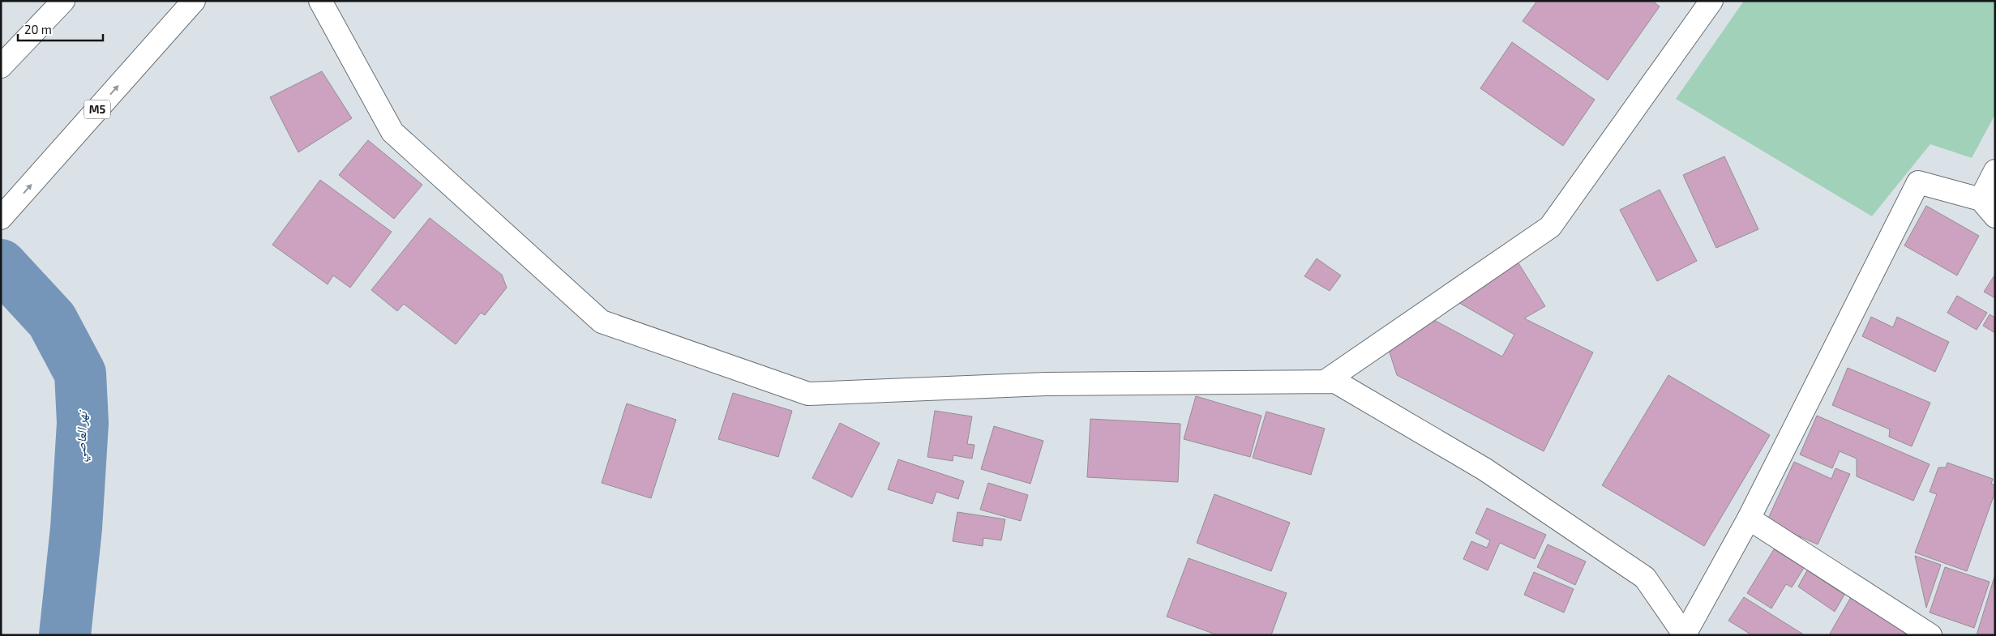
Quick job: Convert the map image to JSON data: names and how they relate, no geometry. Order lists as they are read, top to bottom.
{
  "streets": {
    "main road": ["M5"]
  },
  "water": ["نهر العاصي"],
  "scale_bar": "20 m"
}
